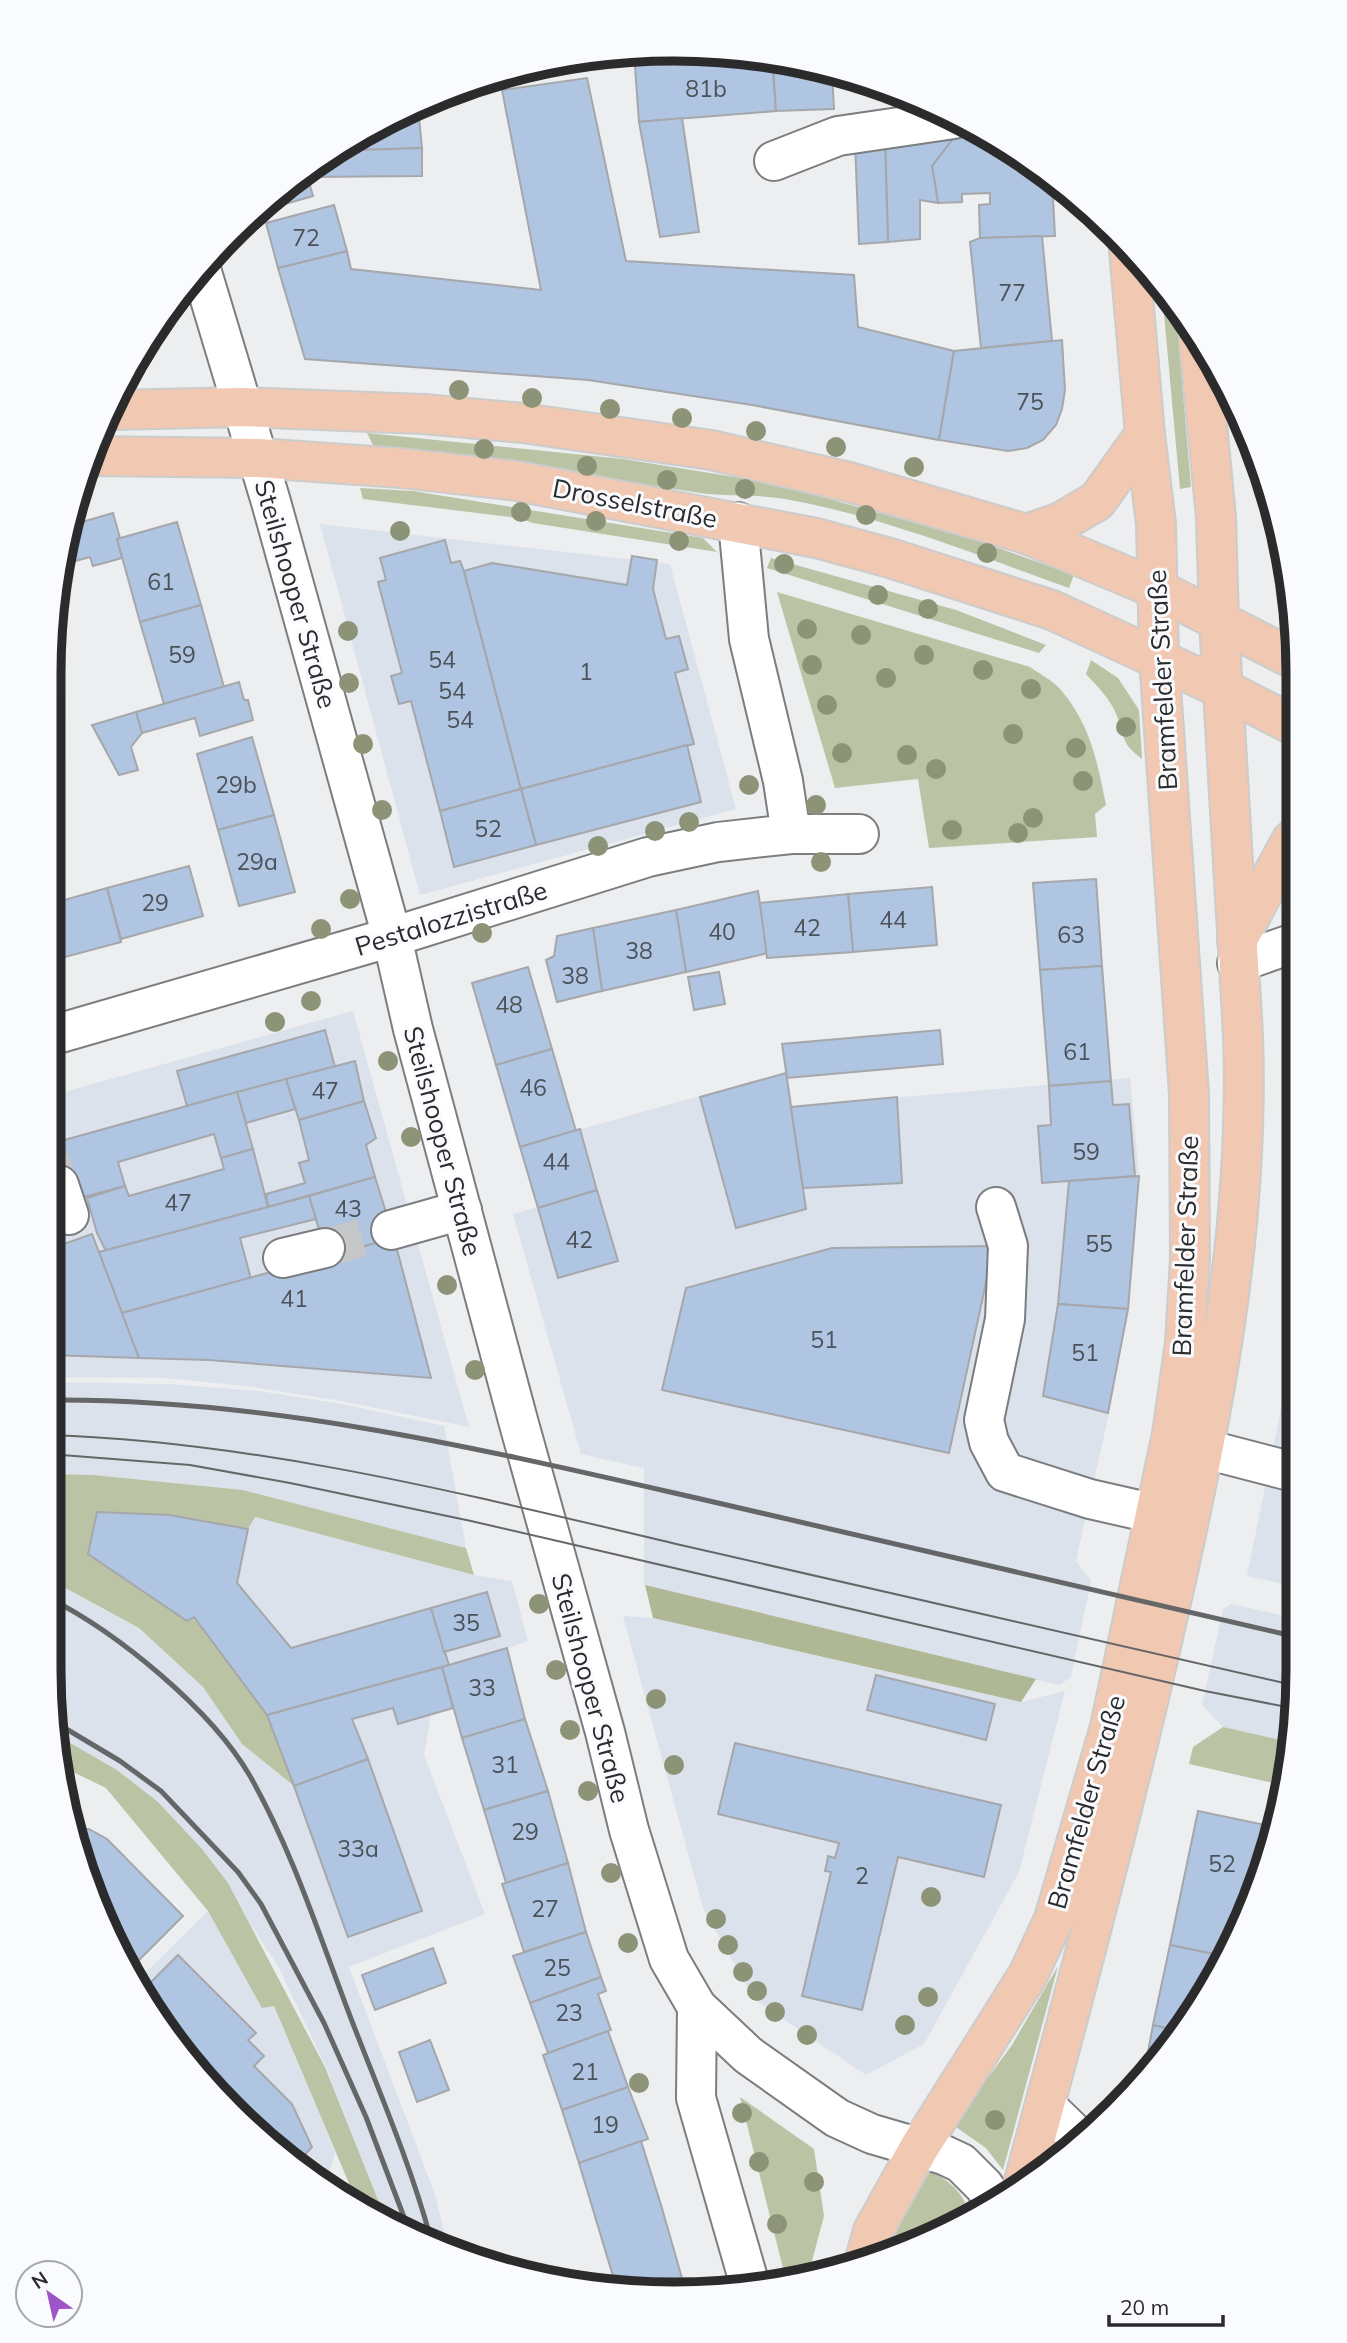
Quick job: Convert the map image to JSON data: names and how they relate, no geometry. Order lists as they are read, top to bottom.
{
  "streets": {
    "main road": ["Drosselstraße", "Bramfelder Straße"],
    "street": ["Steilshooper Straße", "Pestalozzistraße"]
  },
  "crossings": [
    ["Drosselstraße", "Steilshooper Straße"],
    ["Drosselstraße", "Bramfelder Straße"],
    ["Steilshooper Straße", "Bramfelder Straße"],
    ["Steilshooper Straße", "Pestalozzistraße"]
  ],
  "house_numbers": [
    "81b",
    "72",
    "77",
    "75",
    "61",
    "59",
    "54",
    "1",
    "54",
    "54",
    "29b",
    "52",
    "29a",
    "29",
    "44",
    "42",
    "40",
    "63",
    "38",
    "38",
    "48",
    "61",
    "46",
    "47",
    "59",
    "44",
    "47",
    "43",
    "42",
    "55",
    "41",
    "51",
    "51",
    "35",
    "33",
    "31",
    "29",
    "33a",
    "52",
    "2",
    "27",
    "25",
    "23",
    "21",
    "19"
  ],
  "scale_bar": "20 m",
  "north": "top left"
}
